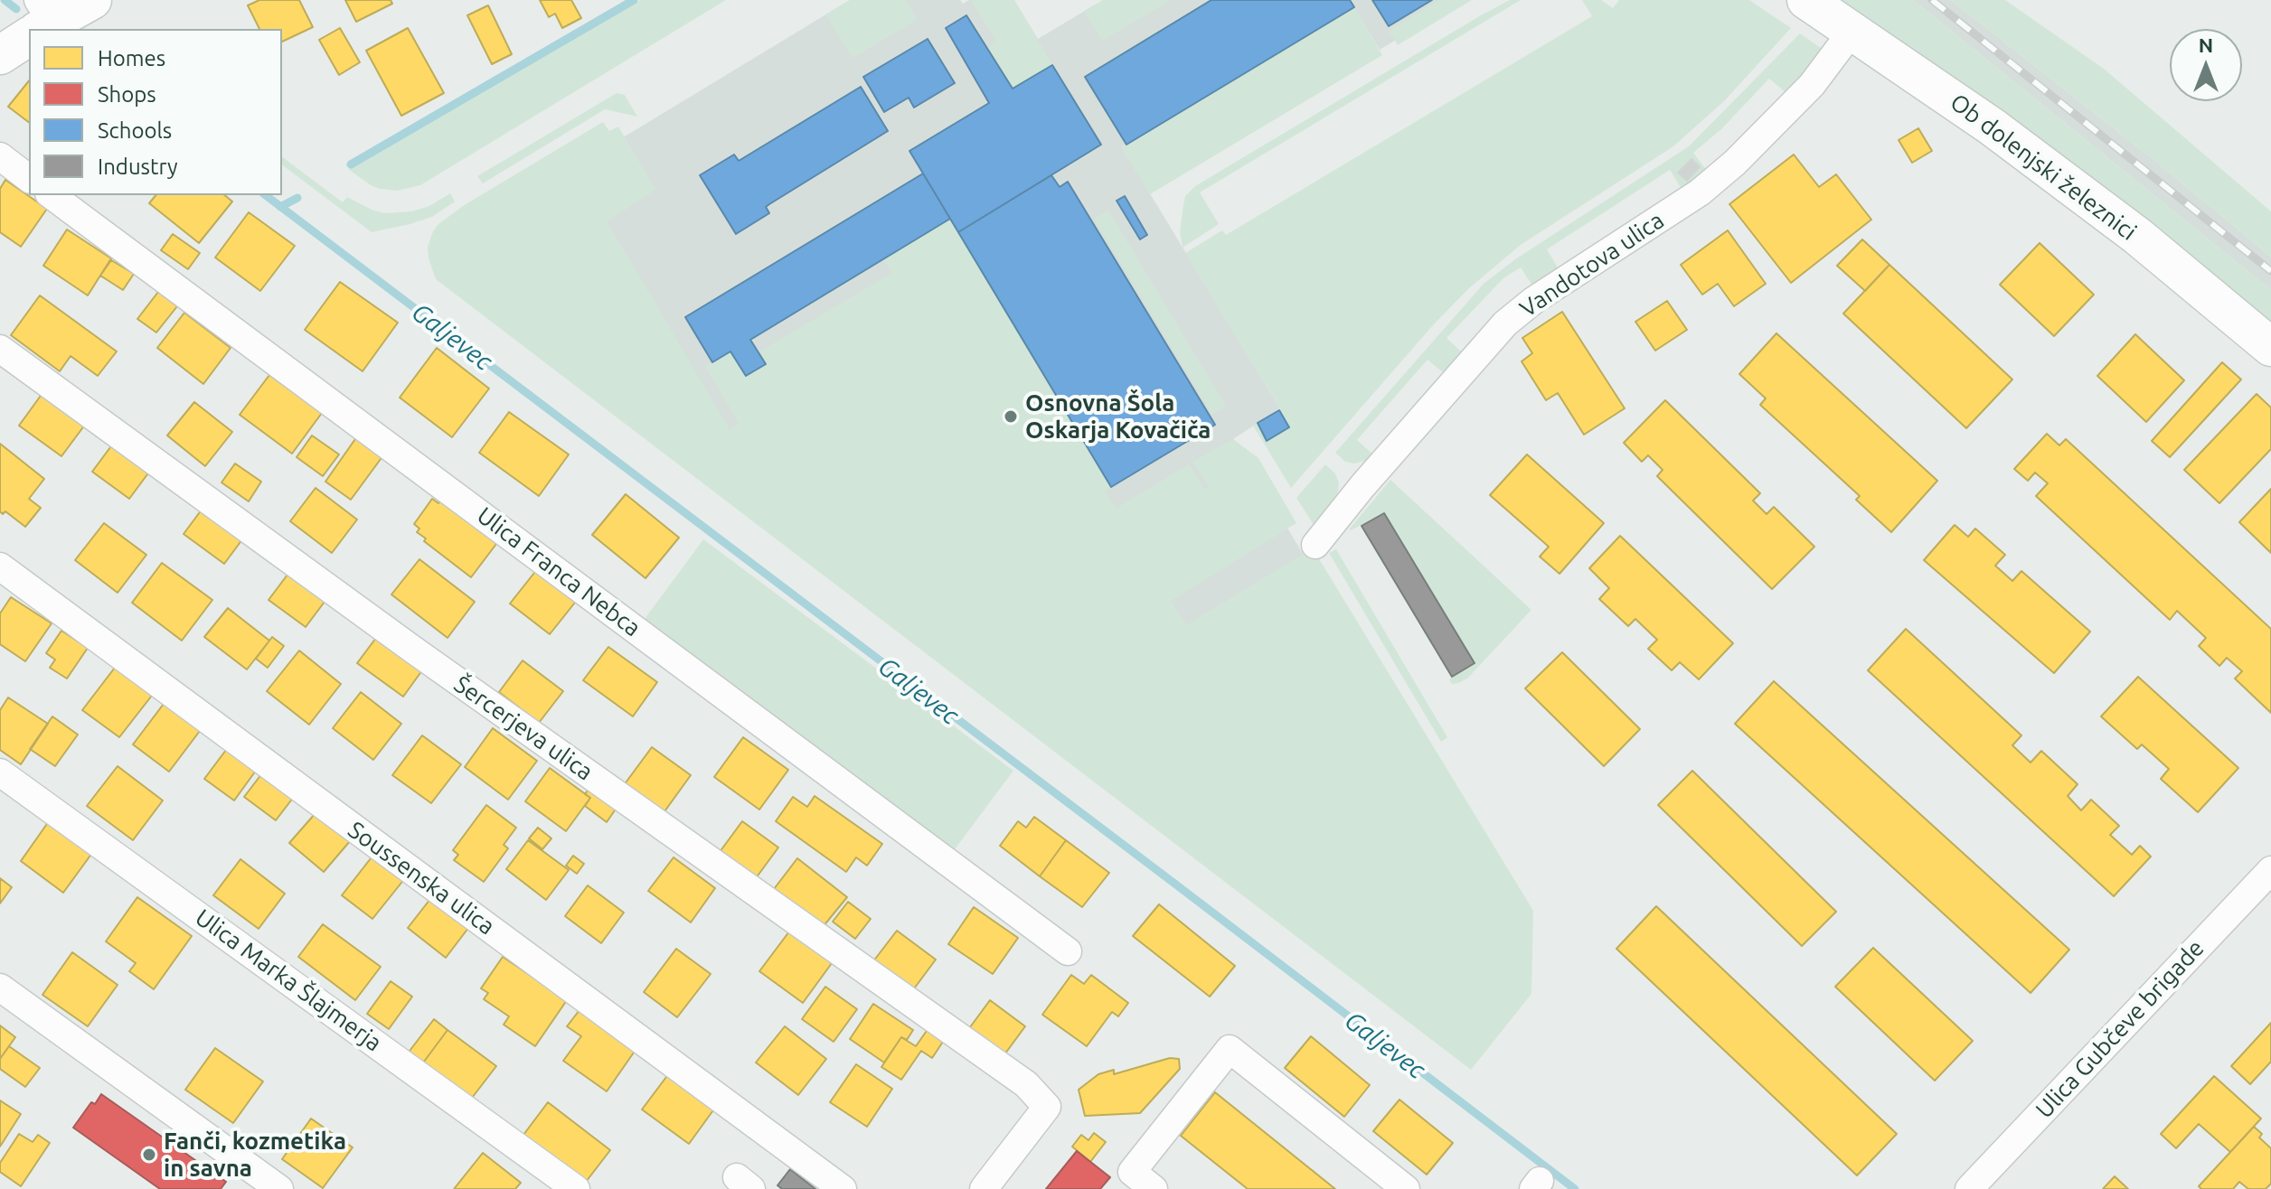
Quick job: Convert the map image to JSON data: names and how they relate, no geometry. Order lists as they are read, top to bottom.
{
  "streets": {
    "street": [
      "Ob dolenjski železnici",
      "Vandotova ulica",
      "Ulica Franca Nebca",
      "Šercerjeva ulica",
      "Soussenska ulica",
      "Ulica Marka Šlajmerja",
      "Ulica Gubčeve brigade"
    ]
  },
  "crossings": [
    ["Ob dolenjski železnici", "Vandotova ulica"]
  ],
  "water": ["Galjevec"],
  "places": ["Osnovna Šola Oskarja Kovačiča", "Fanči, kozmetika in savna"],
  "legend": [
    "Homes",
    "Shops",
    "Schools",
    "Industry"
  ],
  "north": "top"
}
